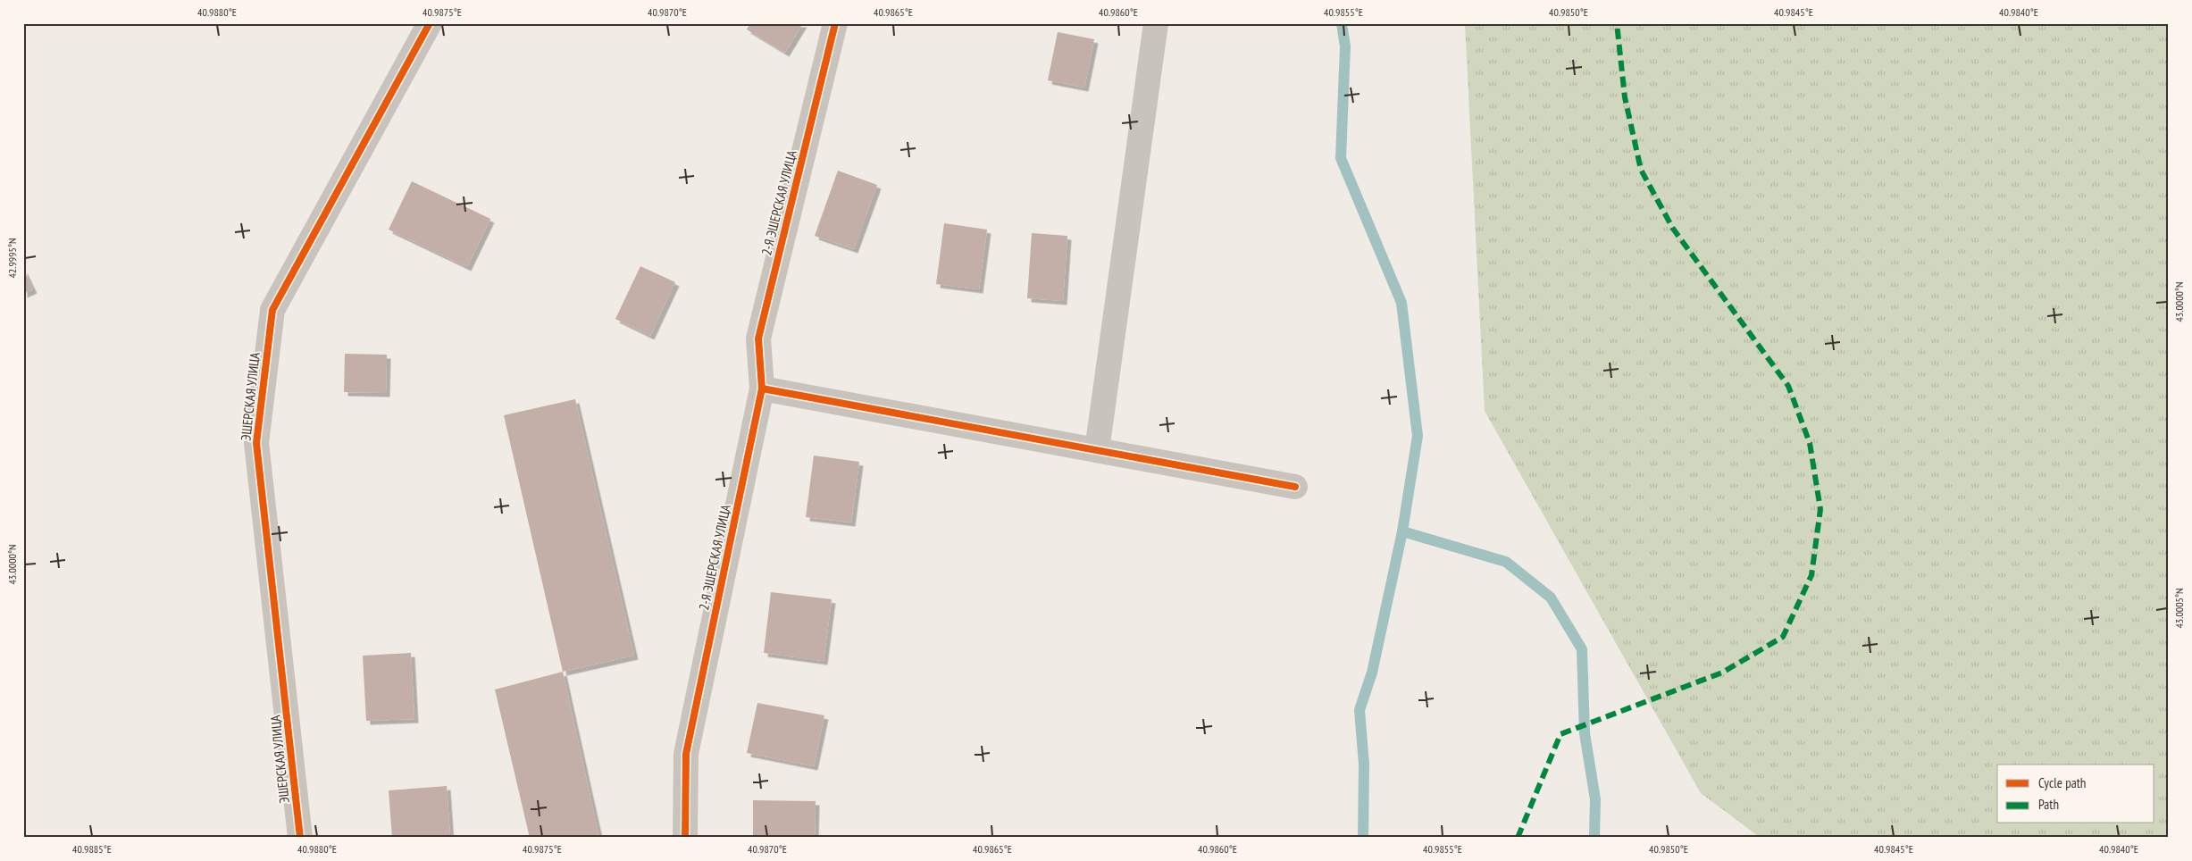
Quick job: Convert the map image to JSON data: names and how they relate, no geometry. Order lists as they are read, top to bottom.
{
  "streets": {
    "street": ["2-Я ЭШЕРСКАЯ УЛИЦА", "ЭШЕРСКАЯ УЛИЦА"]
  },
  "legend": ["Cycle path", "Path"],
  "coordinates": [
    "40.9880°E",
    "40.9875°E",
    "40.9870°E",
    "40.9865°E",
    "40.9860°E",
    "40.9855°E",
    "40.9850°E",
    "40.9845°E",
    "40.9840°E",
    "42.9995°N",
    "43.0000°N",
    "43.0005°N",
    "40.9885°E"
  ]
}
